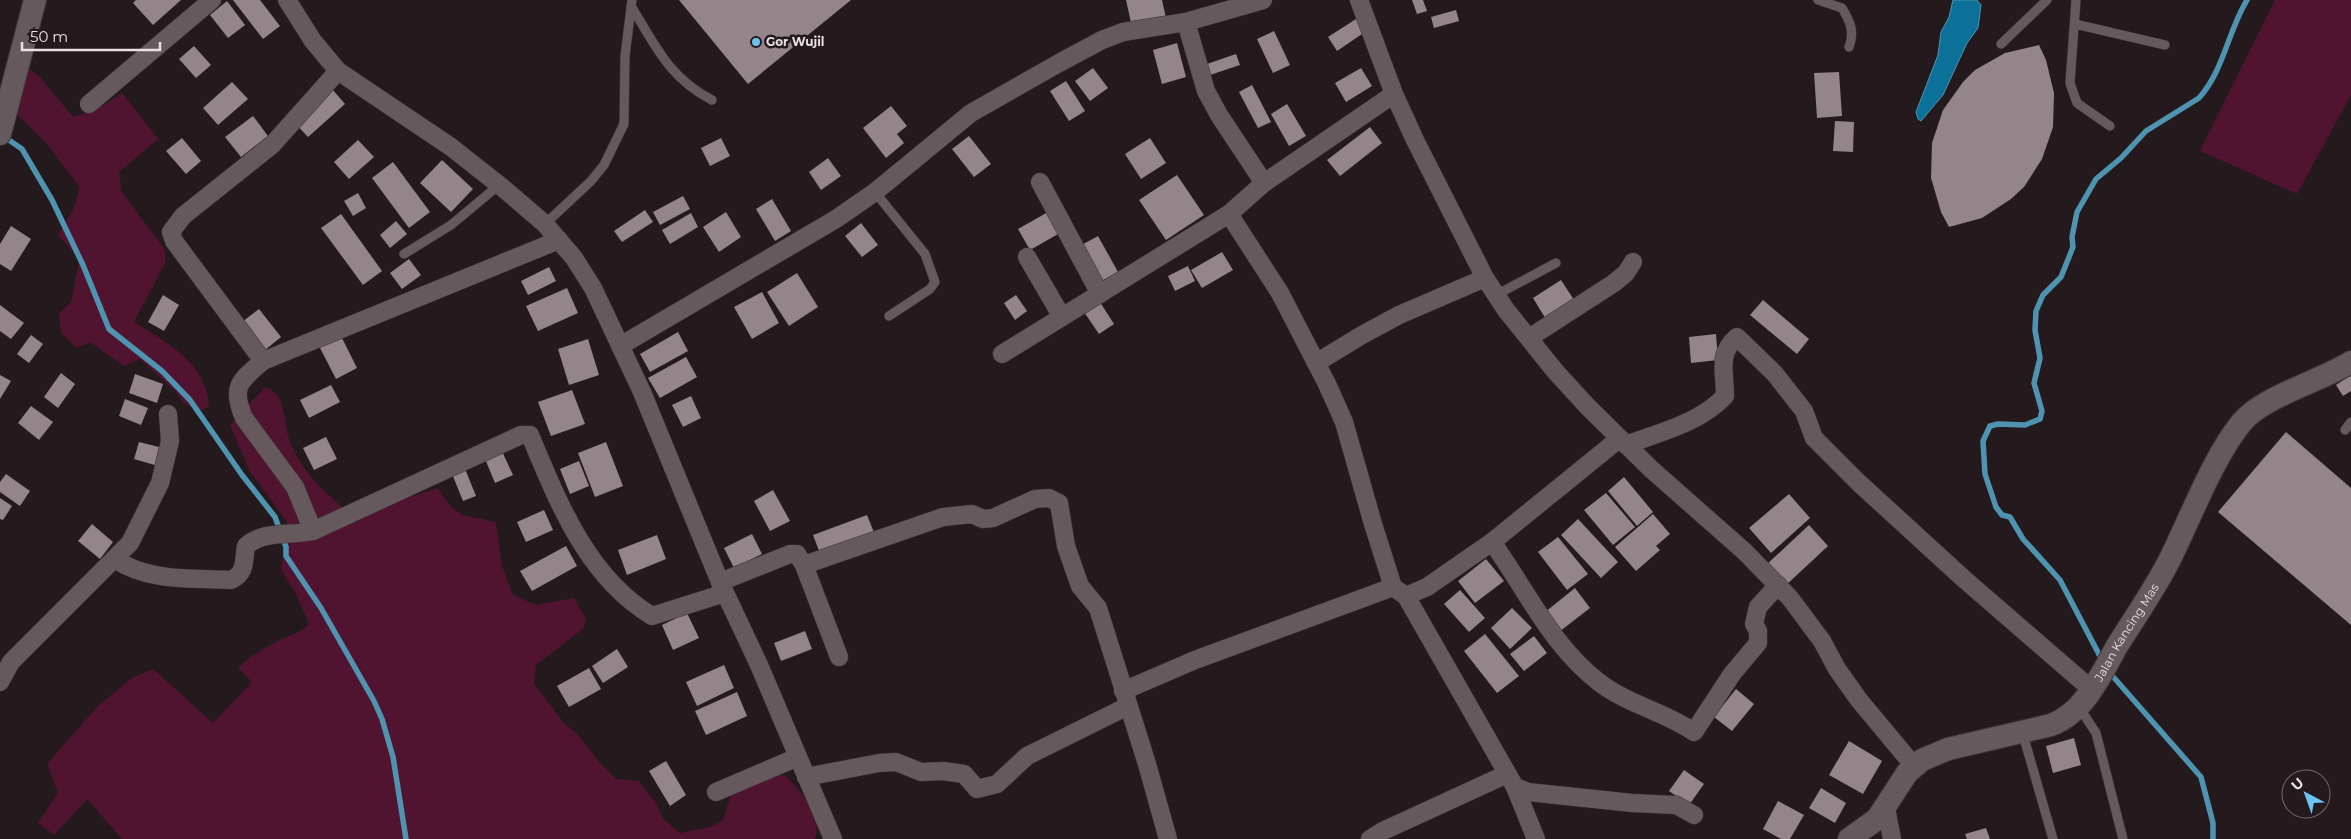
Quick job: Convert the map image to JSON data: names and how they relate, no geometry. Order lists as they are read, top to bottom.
{
  "streets": {
    "street": ["Jalan Kancing Mas"]
  },
  "places": ["Gor Wujil"],
  "scale_bar": "50 m",
  "north": "top left"
}
